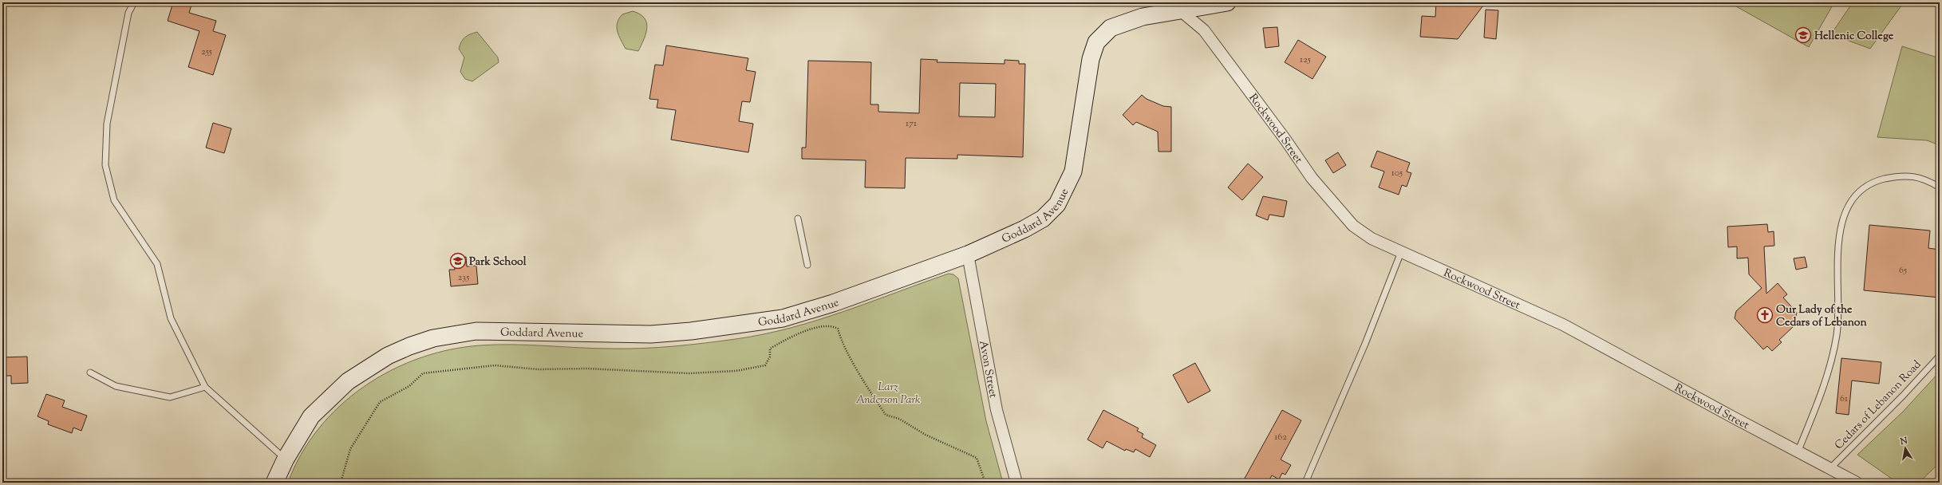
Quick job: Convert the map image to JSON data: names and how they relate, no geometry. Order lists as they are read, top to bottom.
{
  "streets": {
    "main road": ["Goddard Avenue"],
    "street": ["Rockwood Street", "Avon Street"],
    "lane": ["Cedars of Lebanon Road"]
  },
  "crossings": [
    ["Rockwood Street", "Goddard Avenue"],
    ["Rockwood Street", "Cedars of Lebanon Road"],
    ["Goddard Avenue", "Avon Street"]
  ],
  "parks": ["Larz Anderson Park"],
  "places": {
    "school or university": ["Hellenic College", "Park School"],
    "church": ["Our Lady of the Cedars of Lebanon"]
  },
  "house_numbers": [
    "255",
    "125",
    "171",
    "105",
    "65",
    "235",
    "61",
    "162"
  ],
  "north": "top"
}
